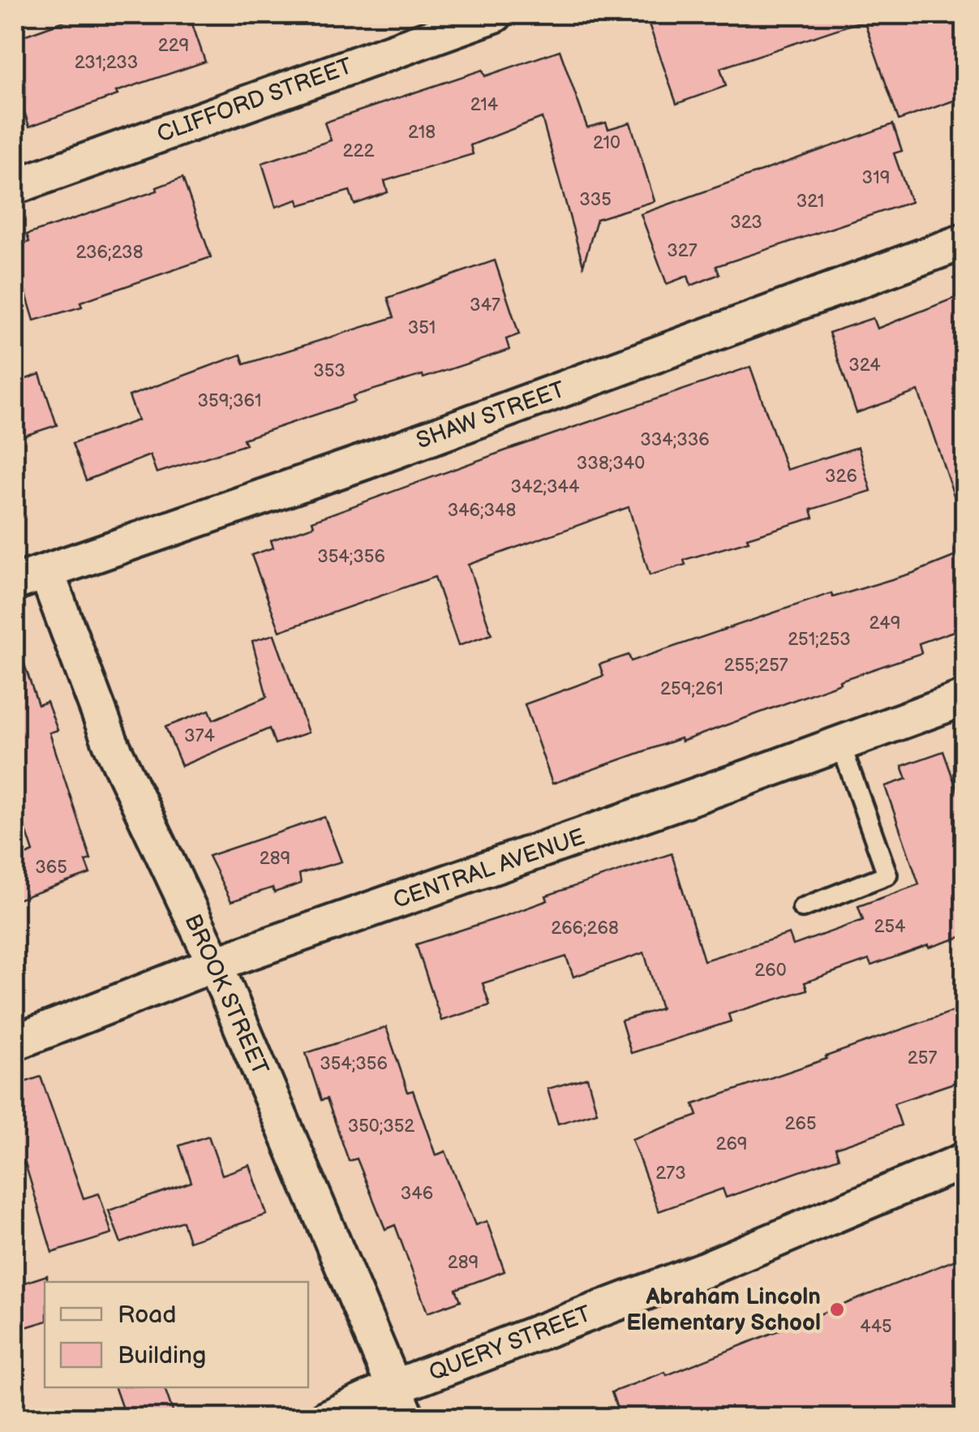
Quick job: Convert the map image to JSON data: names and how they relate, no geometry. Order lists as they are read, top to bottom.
{
  "streets": {
    "street": [
      "CLIFFORD STREET",
      "SHAW STREET",
      "CENTRAL AVENUE",
      "BROOK STREET",
      "QUERY STREET"
    ]
  },
  "crossings": [
    ["SHAW STREET", "BROOK STREET"],
    ["CENTRAL AVENUE", "BROOK STREET"],
    ["BROOK STREET", "QUERY STREET"]
  ],
  "places": ["Abraham Lincoln Elementary School"],
  "house_numbers": [
    "229",
    "231;233",
    "214",
    "218",
    "210",
    "222",
    "319",
    "335",
    "321",
    "323",
    "327",
    "236;238",
    "347",
    "351",
    "324",
    "353",
    "359;361",
    "334;336",
    "338;340",
    "326",
    "342;344",
    "346;348",
    "354;356",
    "249",
    "251;253",
    "255;257",
    "259;261",
    "374",
    "289",
    "365",
    "254",
    "266;268",
    "260",
    "257",
    "354;356",
    "265",
    "350;352",
    "269",
    "273",
    "346",
    "289",
    "445"
  ],
  "legend": ["Road", "Building"]
}
